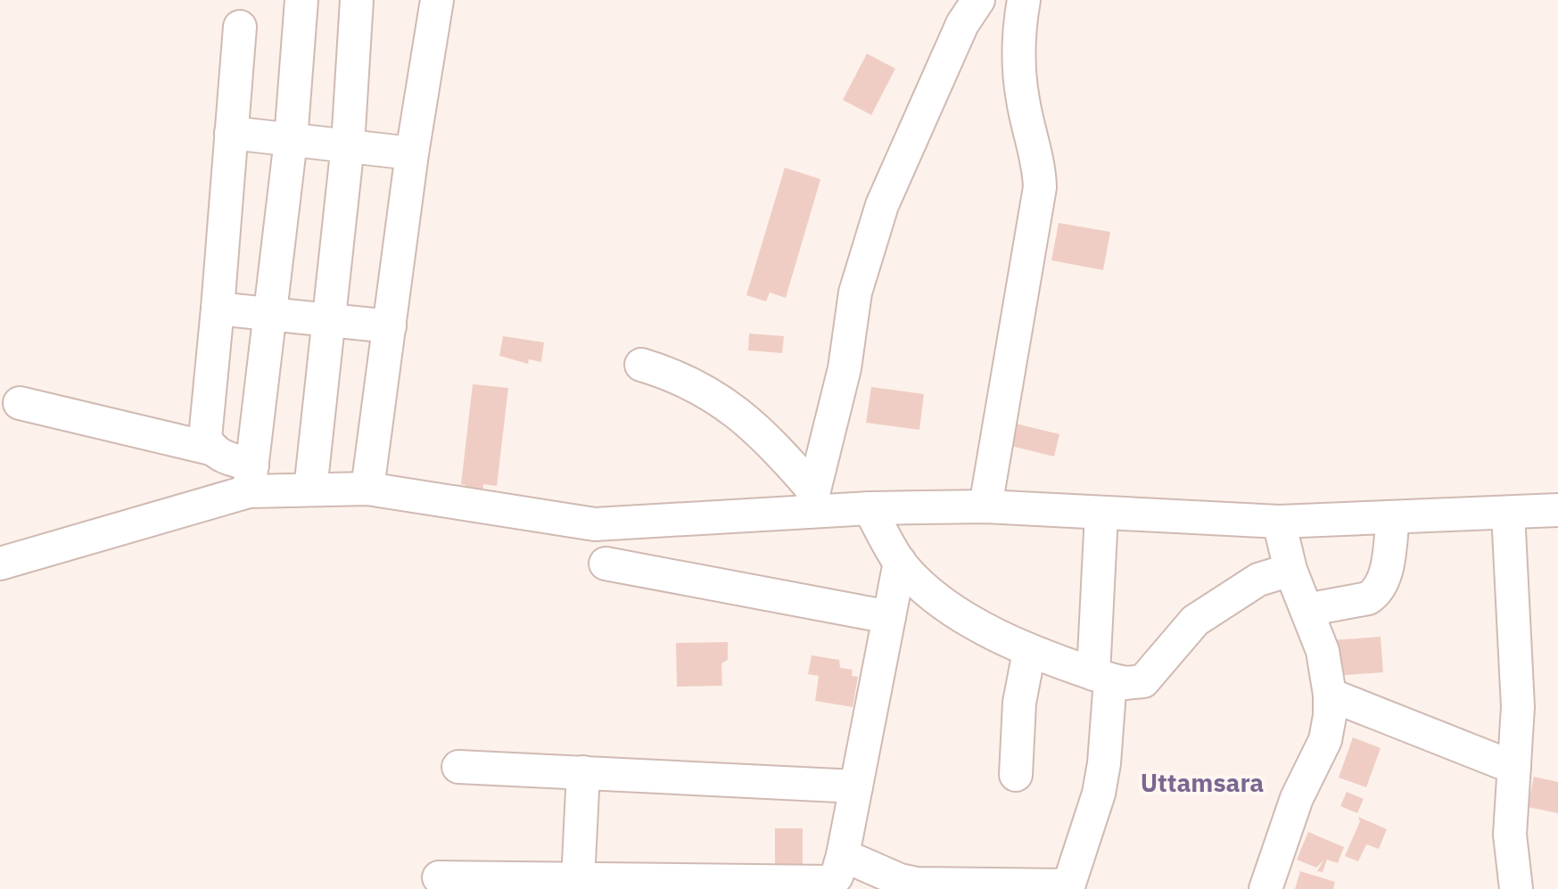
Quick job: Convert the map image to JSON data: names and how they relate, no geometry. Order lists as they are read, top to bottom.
{
  "districts": ["Uttamsara"]
}
